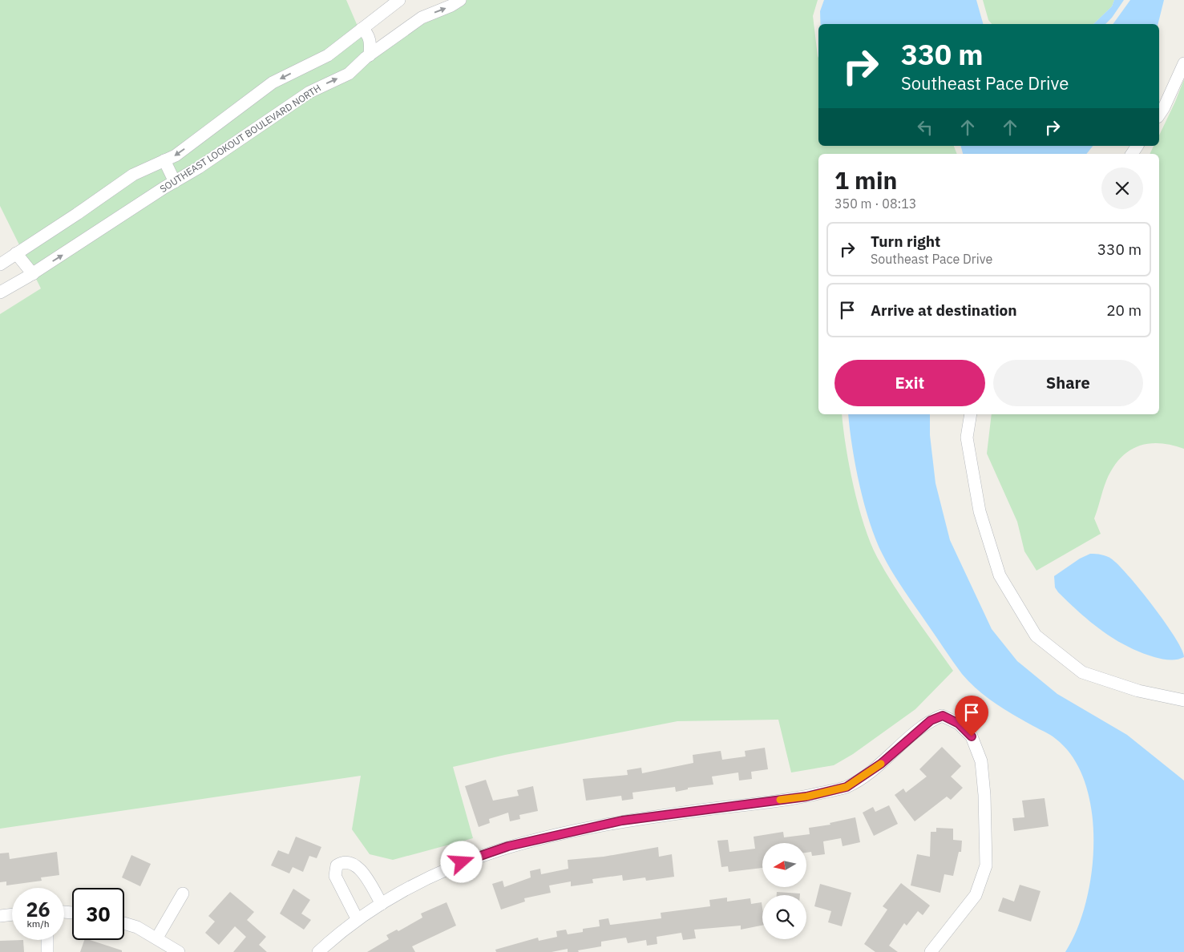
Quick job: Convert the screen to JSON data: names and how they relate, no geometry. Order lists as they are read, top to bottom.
{
  "streets": {
    "street": ["SOUTHEAST LOOKOUT BOULEVARD NORTH"]
  },
  "north": "left",
  "page": {
    "turn": ["330 m", "Southeast Pace Drive"],
    "heading": ["1 min", "350 m · 08:13"],
    "list": [
      {
        "name": "Turn right",
        "note": "Southeast Pace Drive",
        "value": "330 m"
      },
      {
        "name": "Arrive at destination",
        "value": "20 m"
      }
    ],
    "buttons": ["Exit", "Share"],
    "speed": "26 km/h",
    "limit": "30"
  }
}
